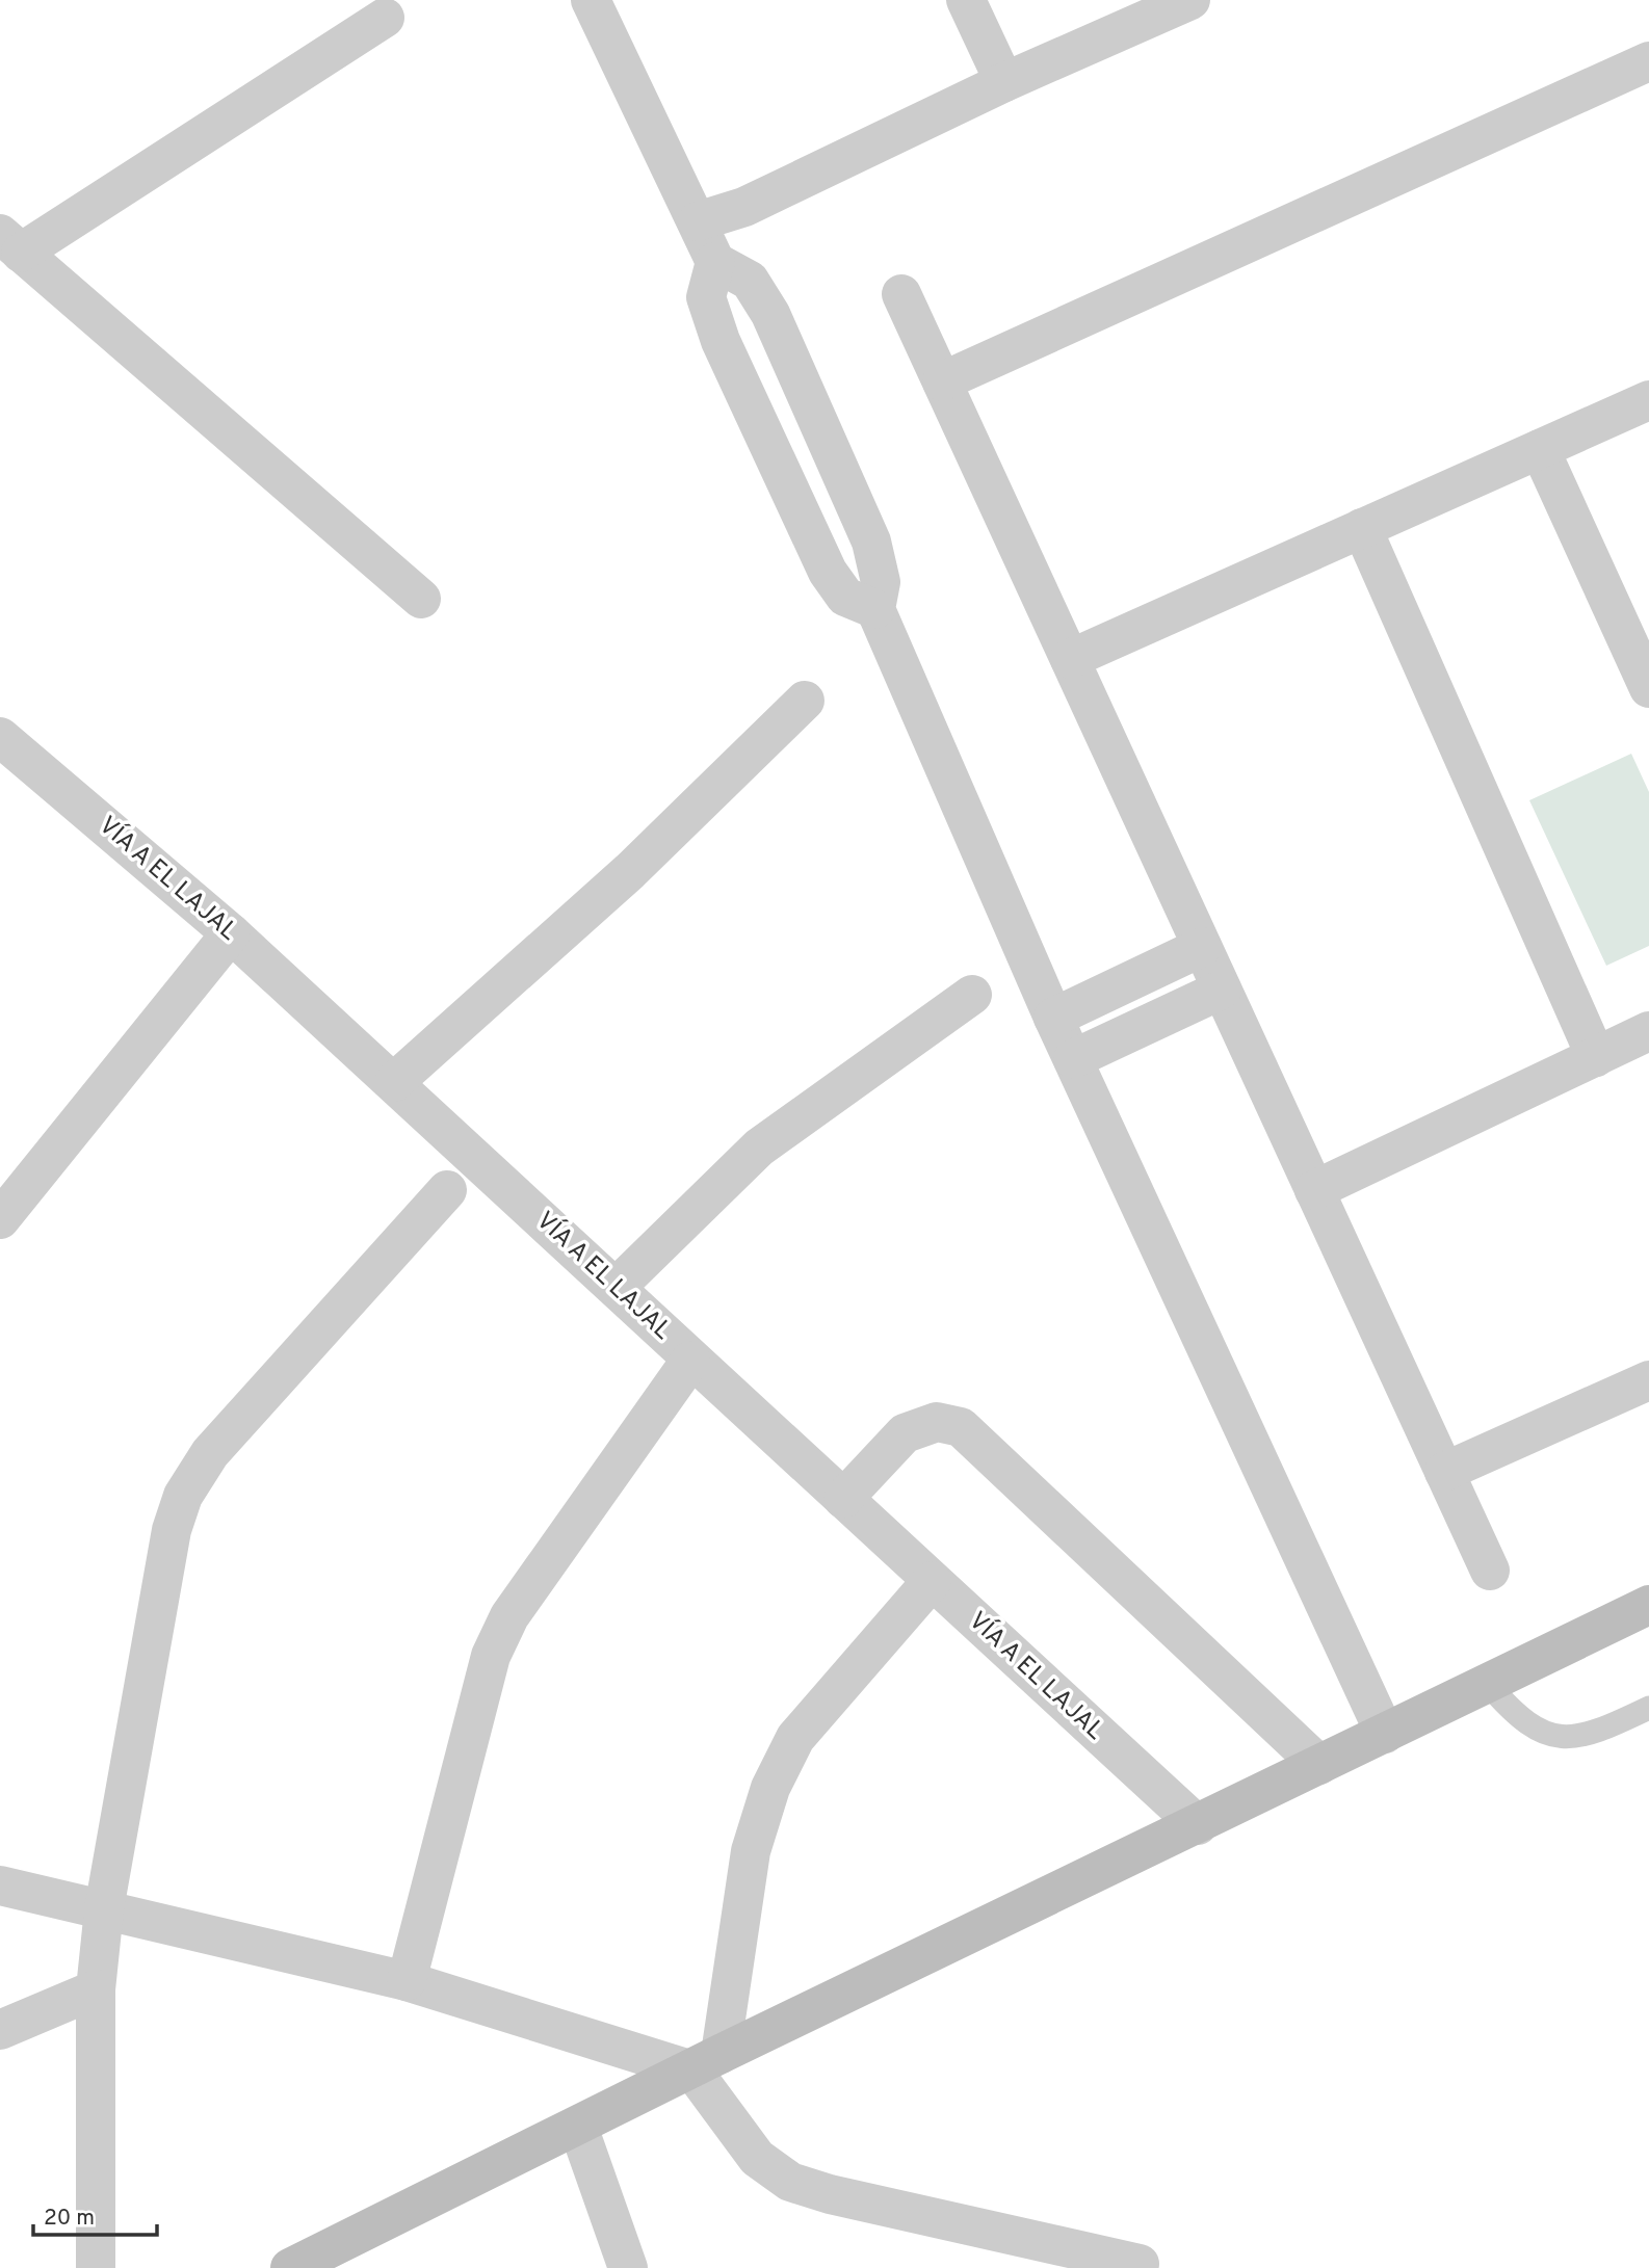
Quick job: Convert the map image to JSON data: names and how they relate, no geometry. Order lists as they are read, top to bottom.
{
  "streets": {
    "street": ["VÍA A EL LAJAL"]
  },
  "scale_bar": "20 m"
}
